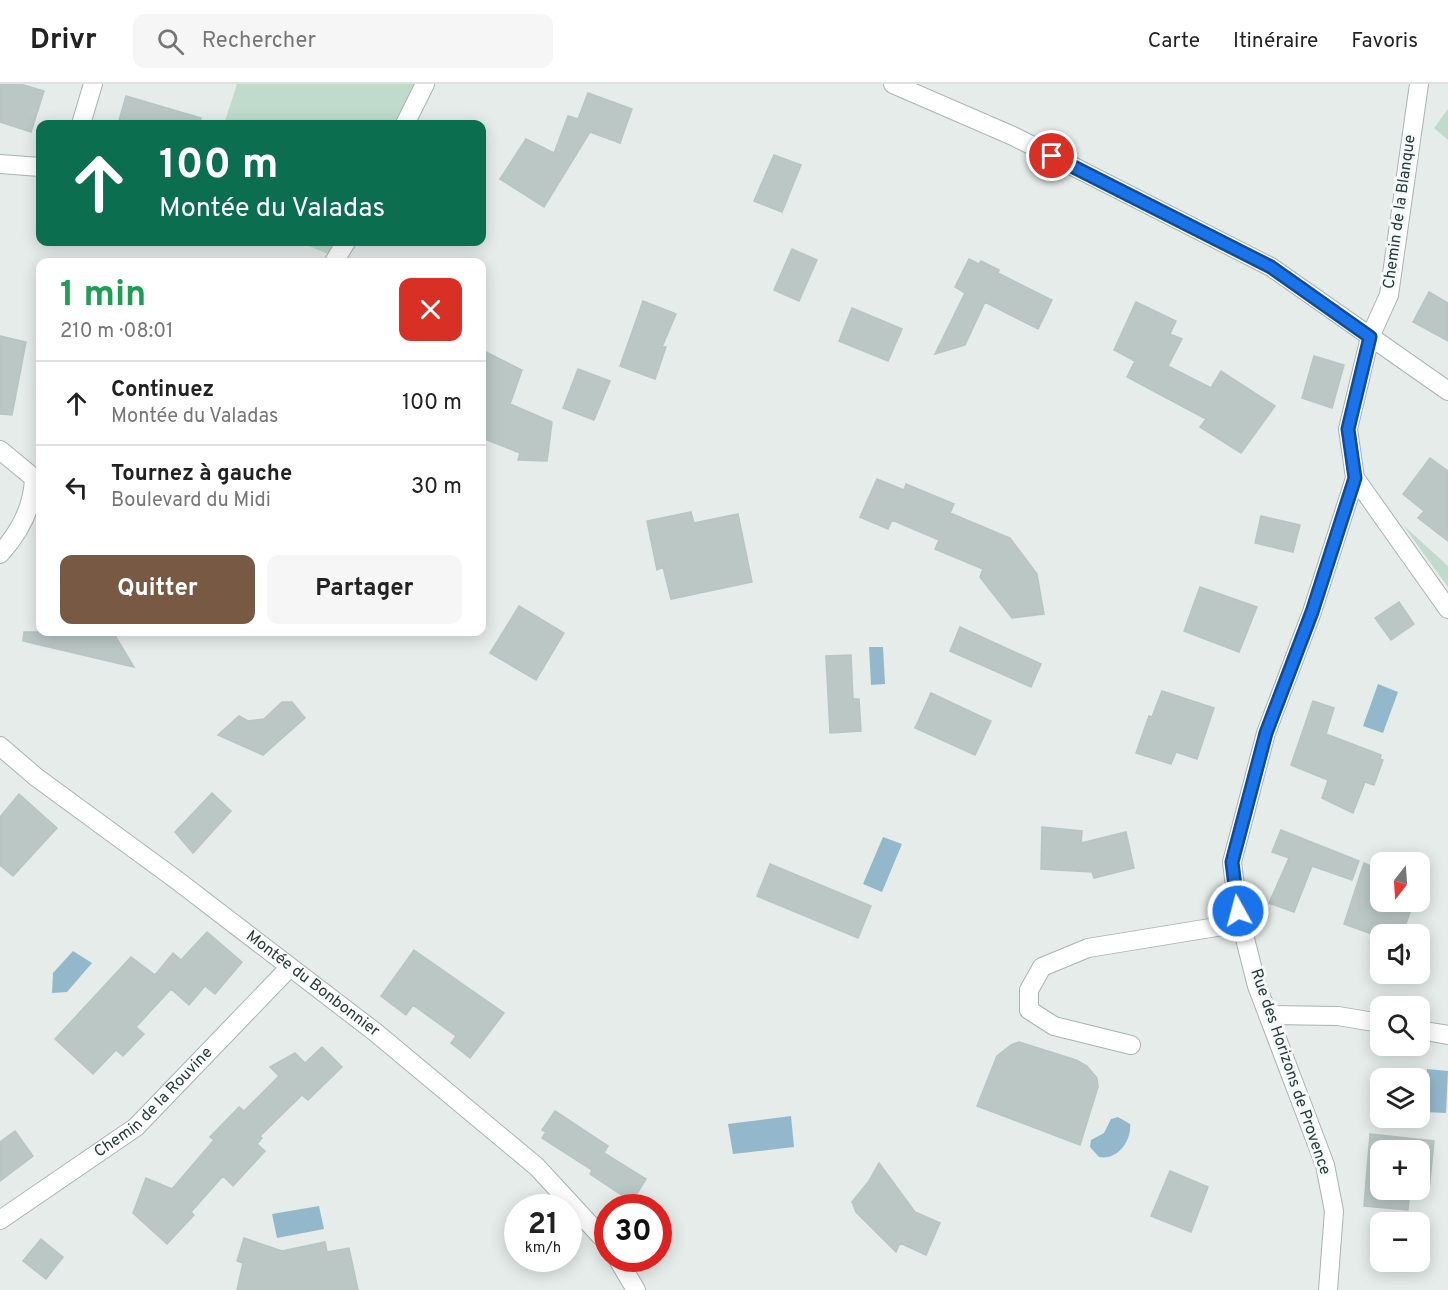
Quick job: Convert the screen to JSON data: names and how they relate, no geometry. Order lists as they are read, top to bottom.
{
  "streets": {
    "street": [
      "Chemin de la Blanque",
      "Montée du Bonbonnier",
      "Rue des Horizons de Provence",
      "Chemin de la Rouvine"
    ]
  },
  "crossings": [
    ["Chemin de la Blanque", "Rue des Horizons de Provence"],
    ["Montée du Bonbonnier", "Chemin de la Rouvine"]
  ],
  "north": "bottom",
  "page": {
    "header": "Drivr",
    "search": "Rechercher",
    "nav": ["Carte", "Itinéraire", "Favoris"],
    "turn": ["100 m", "Montée du Valadas"],
    "heading": ["1 min", "210 m · 08:01"],
    "list": [
      {
        "name": "Continuez",
        "note": "Montée du Valadas",
        "value": "100 m"
      },
      {
        "name": "Tournez à gauche",
        "note": "Boulevard du Midi",
        "value": "30 m"
      }
    ],
    "buttons": ["Quitter", "Partager"],
    "map_buttons": ["+", "−"],
    "speed": "21 km/h",
    "limit": "30"
  }
}
